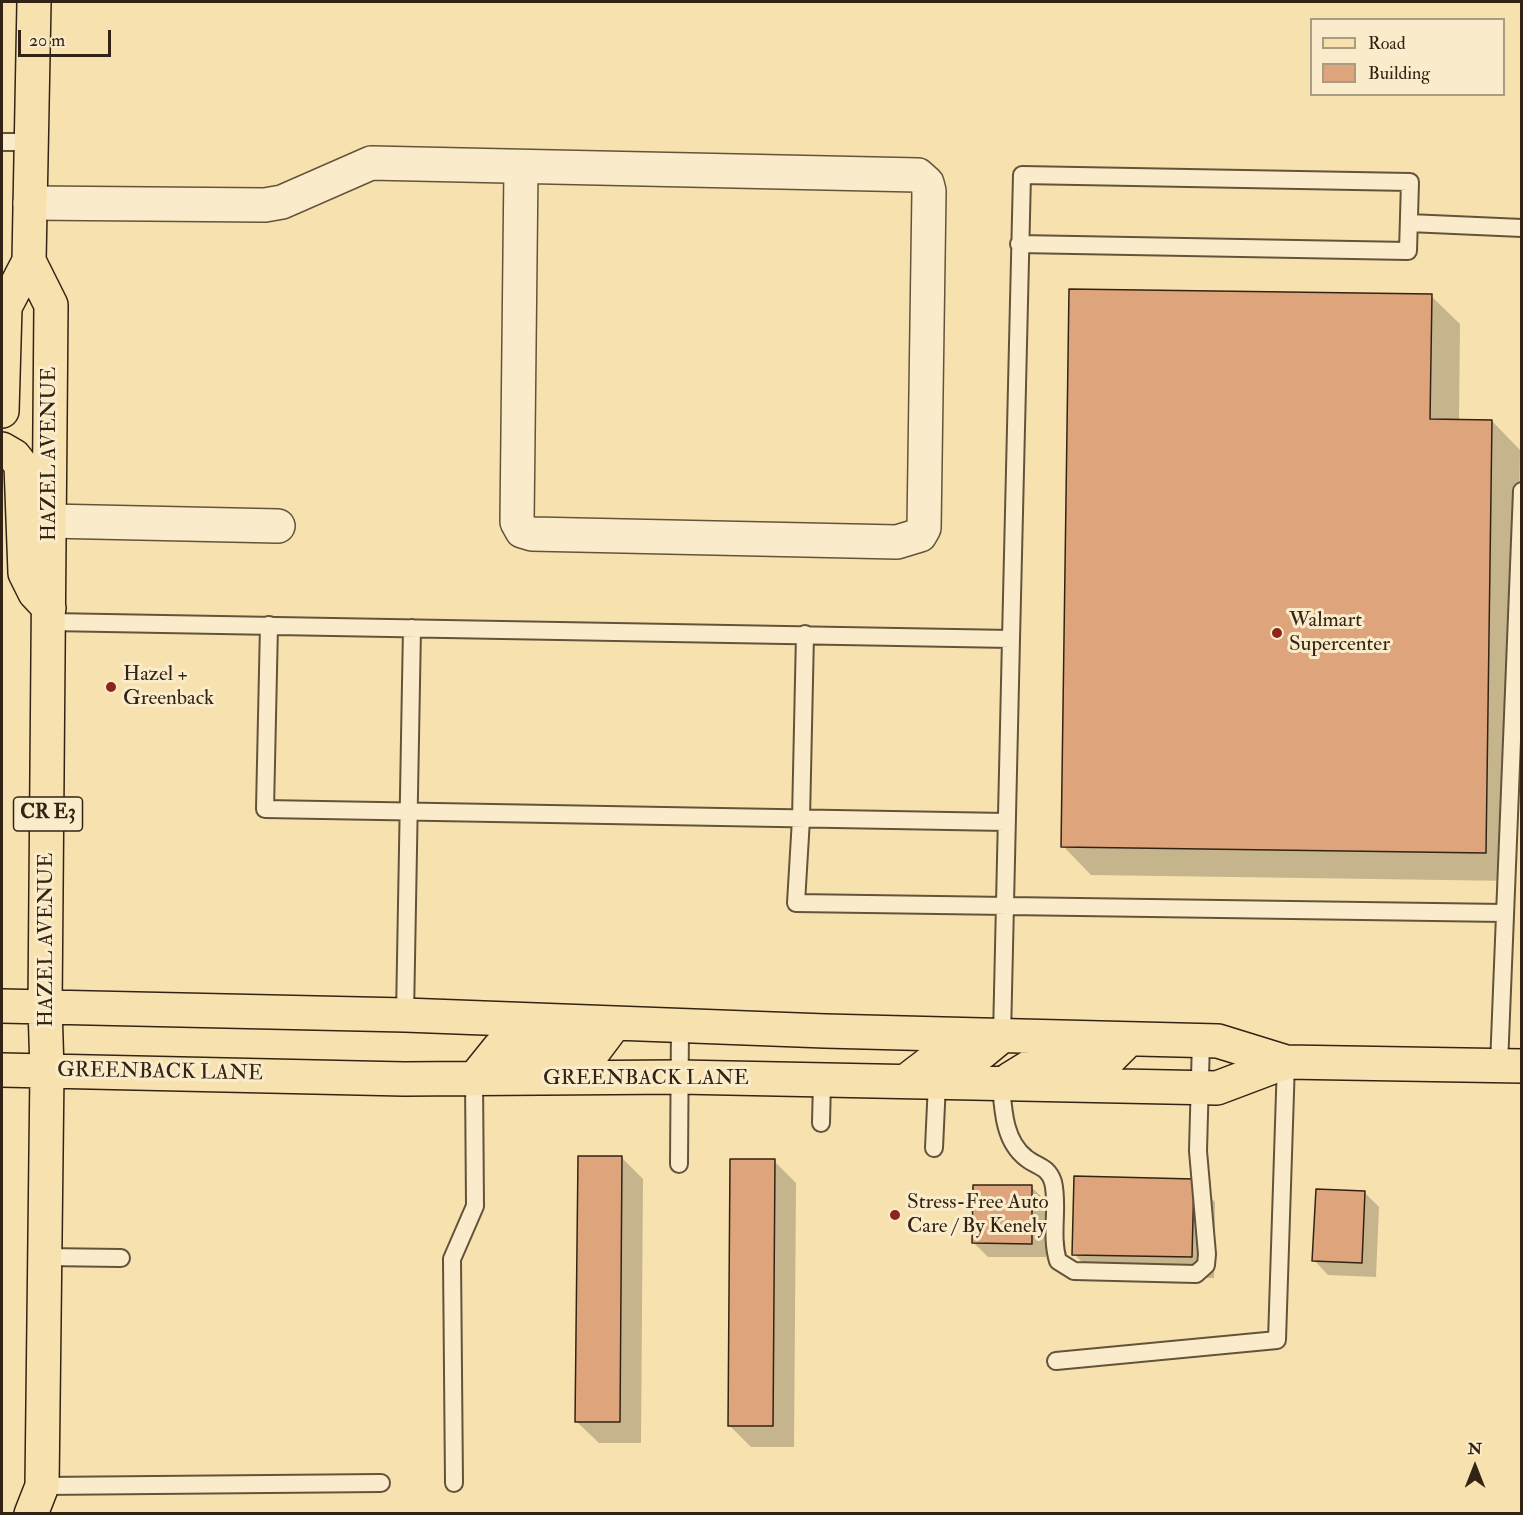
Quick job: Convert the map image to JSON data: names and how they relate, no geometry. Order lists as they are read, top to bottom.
{
  "streets": {
    "main road": ["HAZEL AVENUE", "CR E3", "GREENBACK LANE"]
  },
  "crossings": [
    ["HAZEL AVENUE", "GREENBACK LANE"]
  ],
  "places": ["Walmart Supercenter", "Hazel + Greenback", "Stress-Free Auto Care / By Kenely"],
  "legend": ["Road", "Building"],
  "scale_bar": "20 m",
  "north": "top"
}
